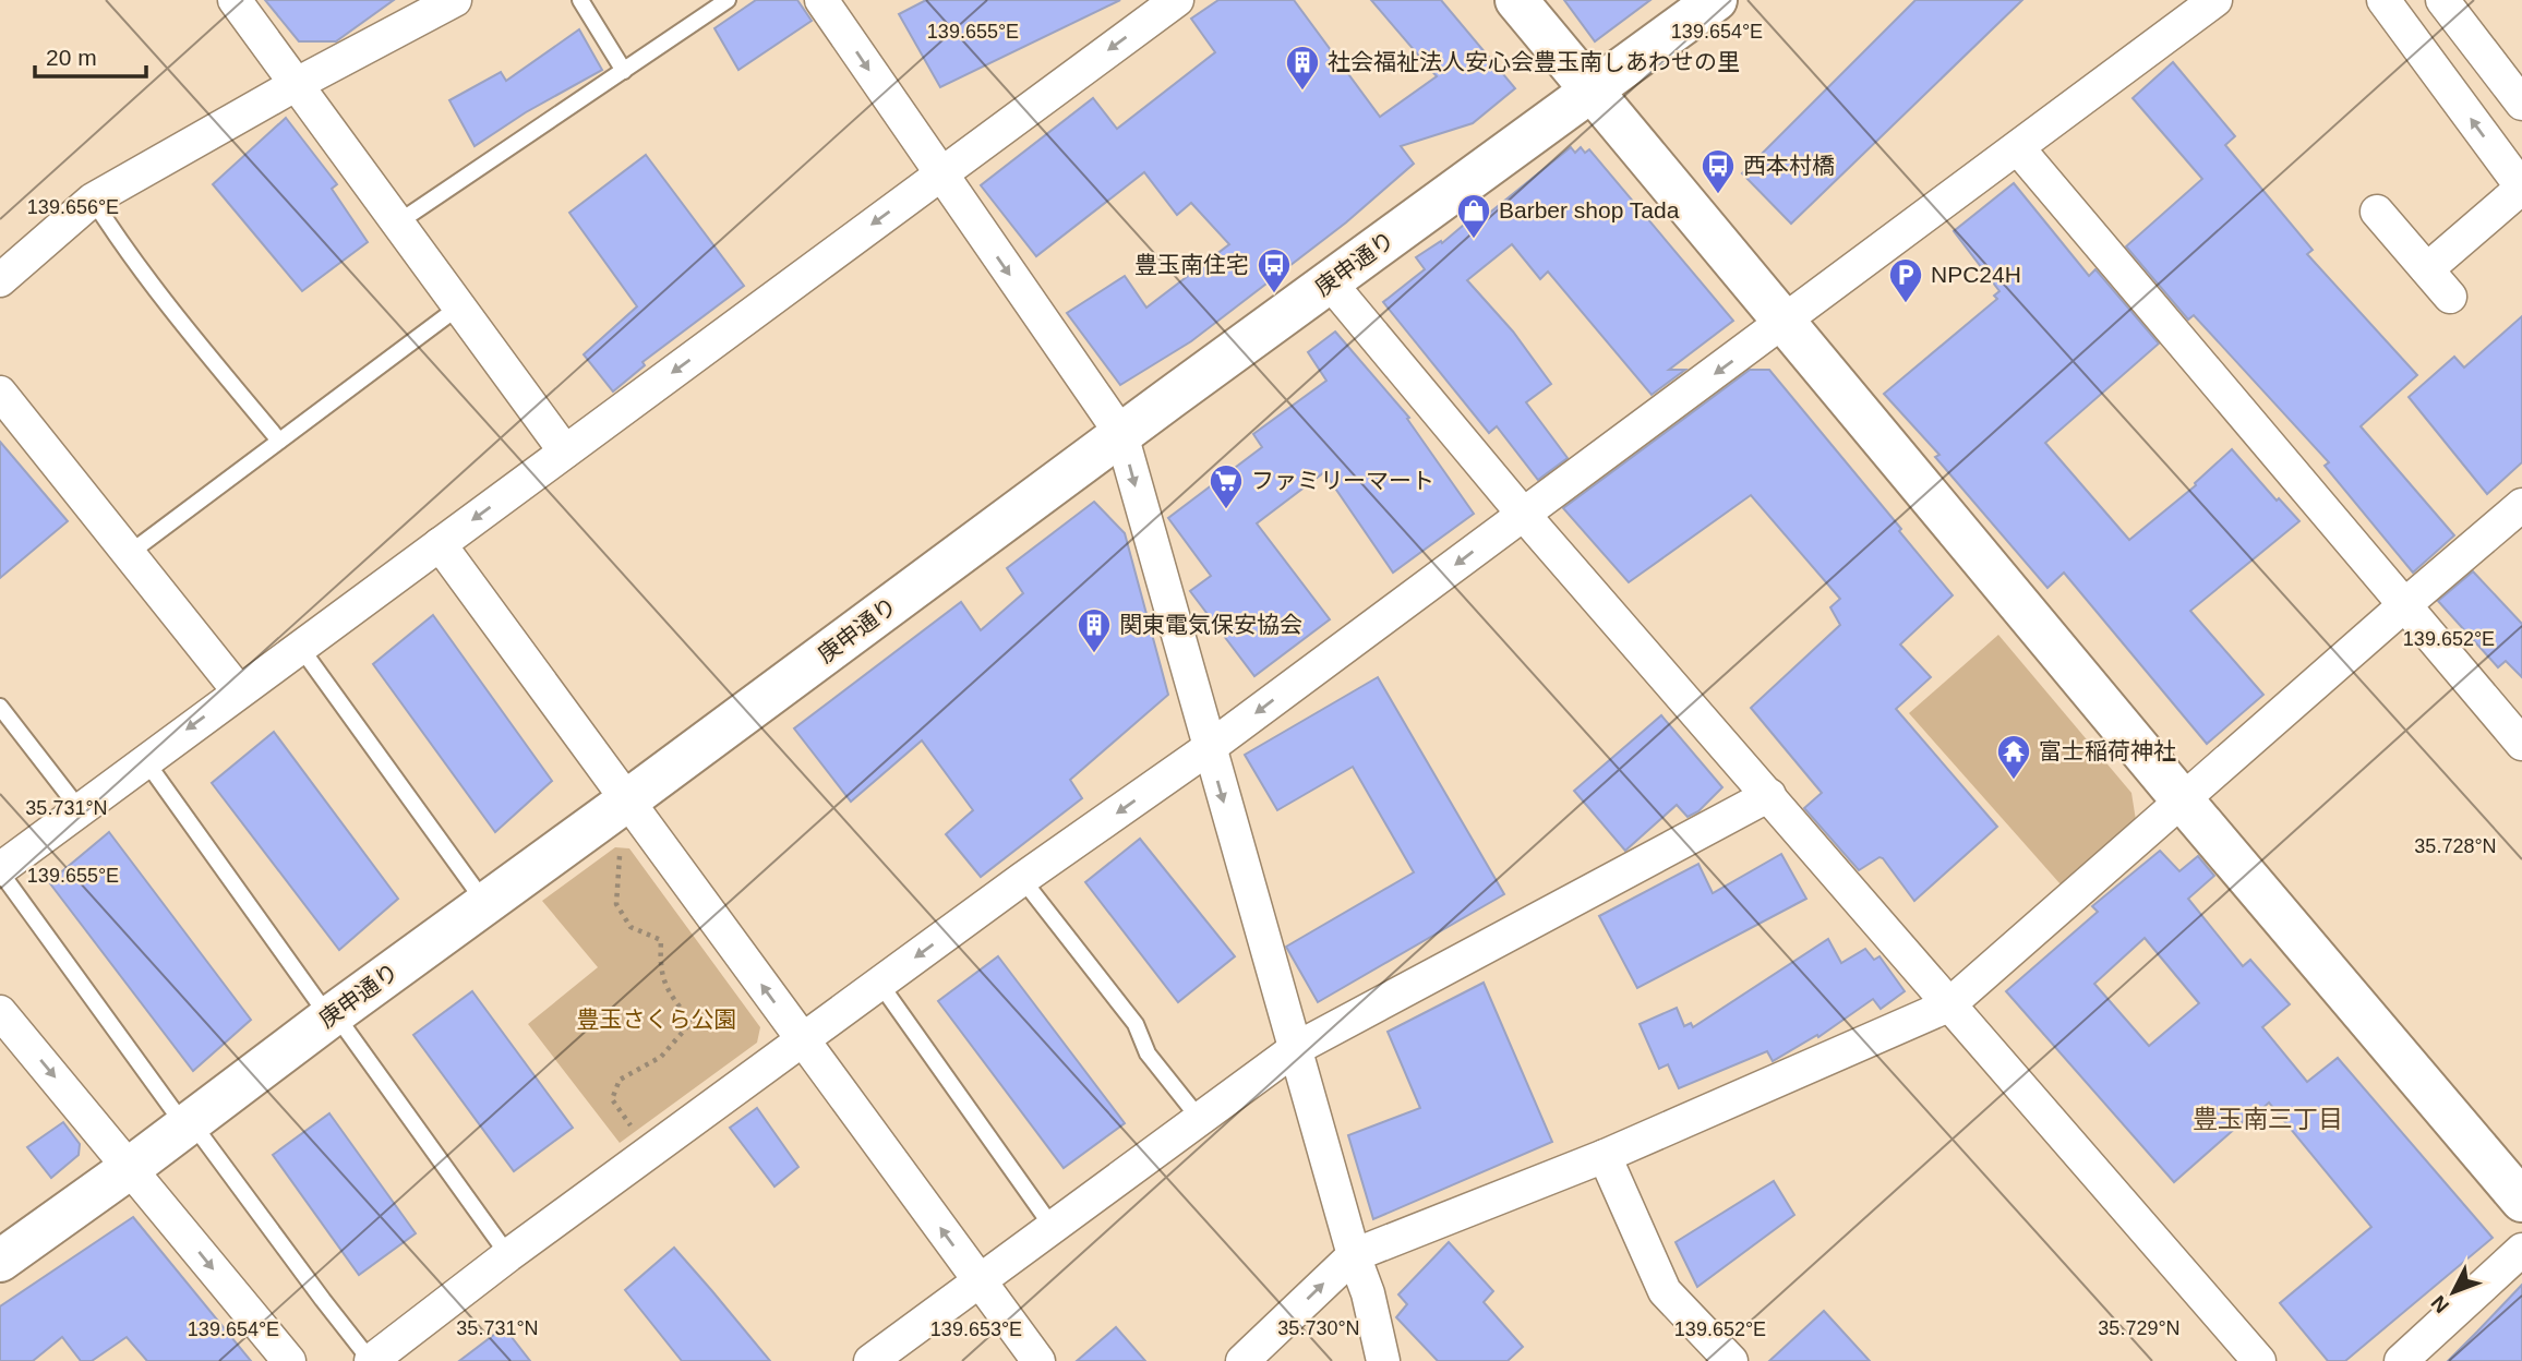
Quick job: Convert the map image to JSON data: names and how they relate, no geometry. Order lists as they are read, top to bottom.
{
  "streets": {
    "main road": ["庚申通り"]
  },
  "districts": ["豊玉南三丁目"],
  "parks": ["豊玉さくら公園"],
  "places": {
    "building": ["社会福祉法人安心会豊玉南しあわせの里", "関東電気保安協会"],
    "bus stop": ["西本村橋", "豊玉南住宅"],
    "shop": ["Barber shop Tada"],
    "parking": ["NPC24H"],
    "supermarket": ["ファミリーマート"],
    "temple": ["富士稲荷神社"]
  },
  "scale_bar": "20 m",
  "north": "bottom left",
  "coordinates": [
    "139.655°E",
    "139.654°E",
    "139.656°E",
    "139.652°E",
    "35.731°N",
    "35.728°N",
    "35.730°N",
    "35.729°N",
    "139.653°E"
  ]
}
